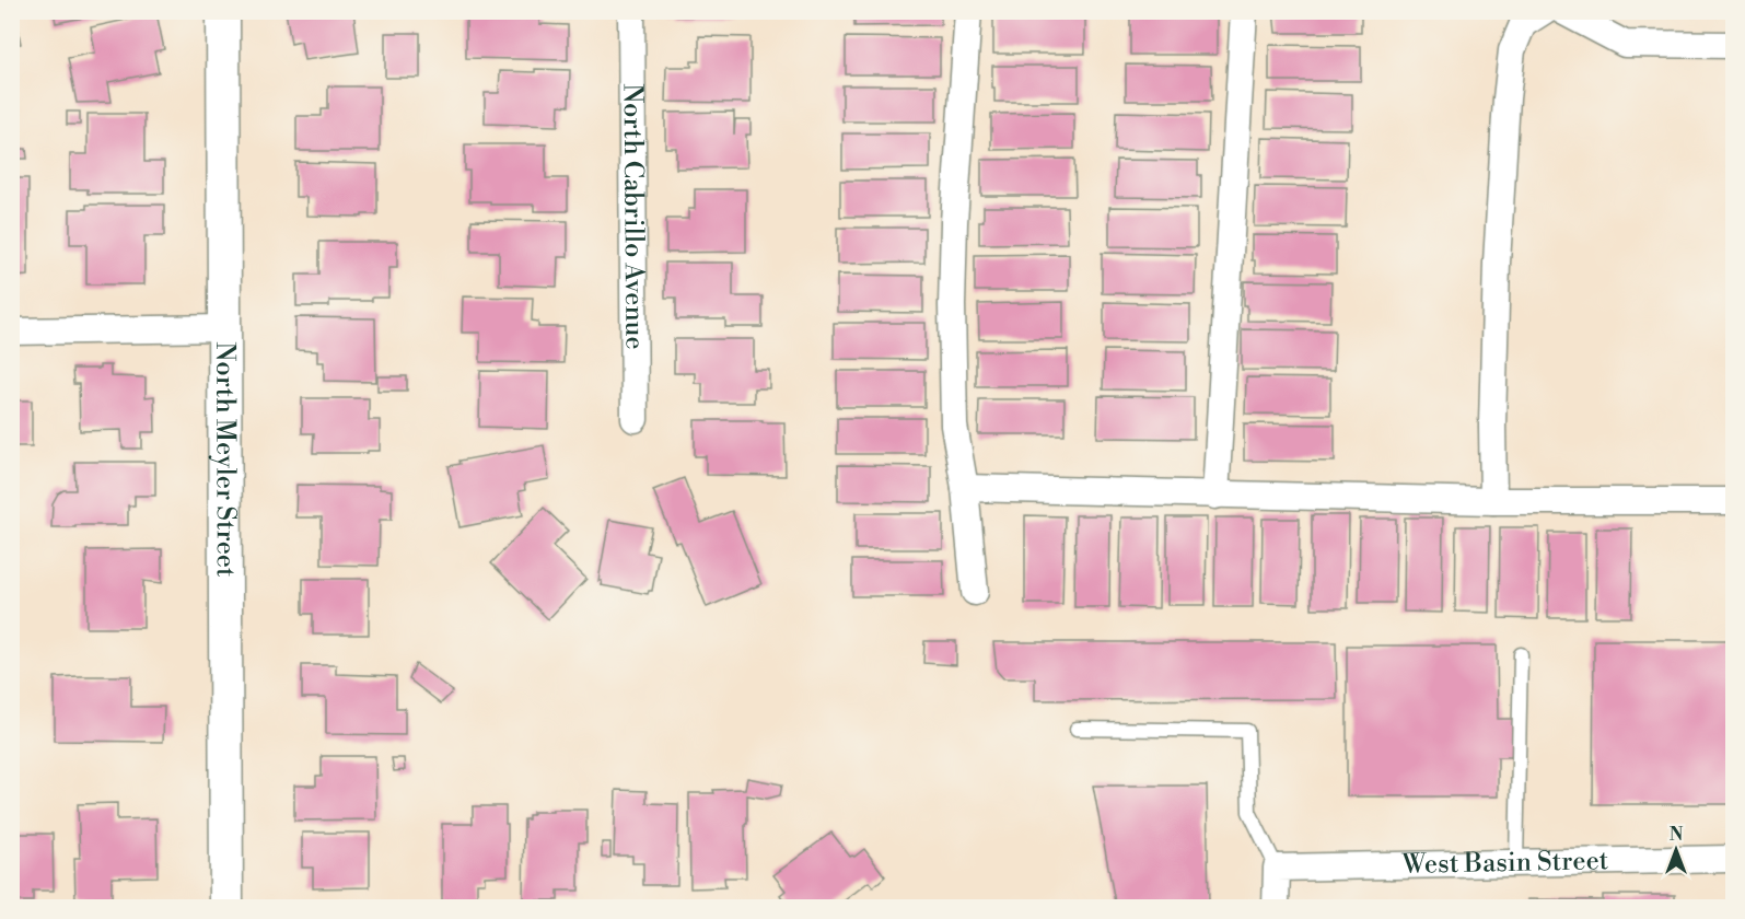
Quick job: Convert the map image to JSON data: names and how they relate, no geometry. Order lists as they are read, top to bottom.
{
  "streets": {
    "street": ["North Cabrillo Avenue", "North Meyler Street", "West Basin Street"]
  },
  "north": "top"
}
